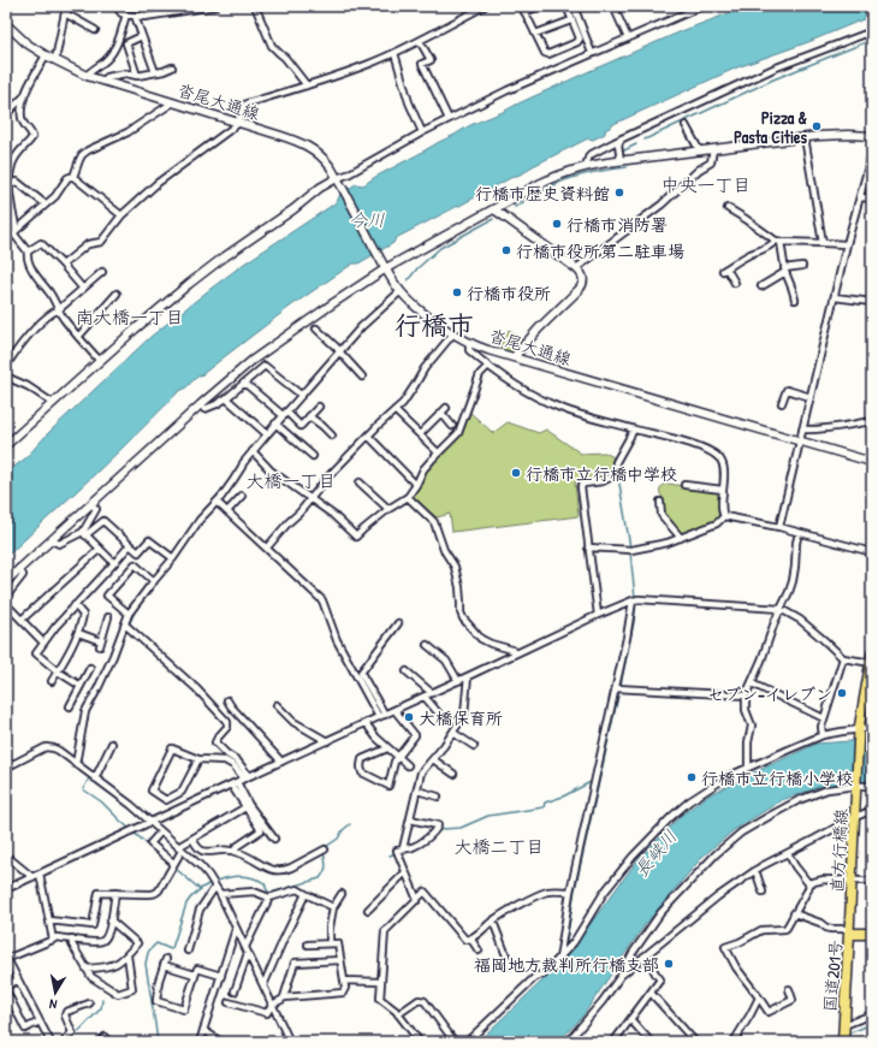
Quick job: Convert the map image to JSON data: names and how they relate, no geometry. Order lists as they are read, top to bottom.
{
  "streets": {
    "highway": ["国道201号"],
    "main road": ["直方行橋線"],
    "street": ["沓尾大通線"]
  },
  "crossings": [
    ["直方行橋線", "国道201号"]
  ],
  "districts": [
    "中央一丁目",
    "南大橋一丁目",
    "行橋市",
    "大橋一丁目",
    "大橋二丁目"
  ],
  "water": ["今川", "長峡川"],
  "places": [
    "Pizza & Pasta Cities",
    "行橋市歴史資料館",
    "行橋市消防署",
    "行橋市役所第二駐車場",
    "行橋市役所",
    "行橋市立行橋中学校",
    "セブン-イレブン",
    "大橋保育所",
    "行橋市立行橋小学校",
    "福岡地方裁判所行橋支部"
  ],
  "north": "bottom"
}
